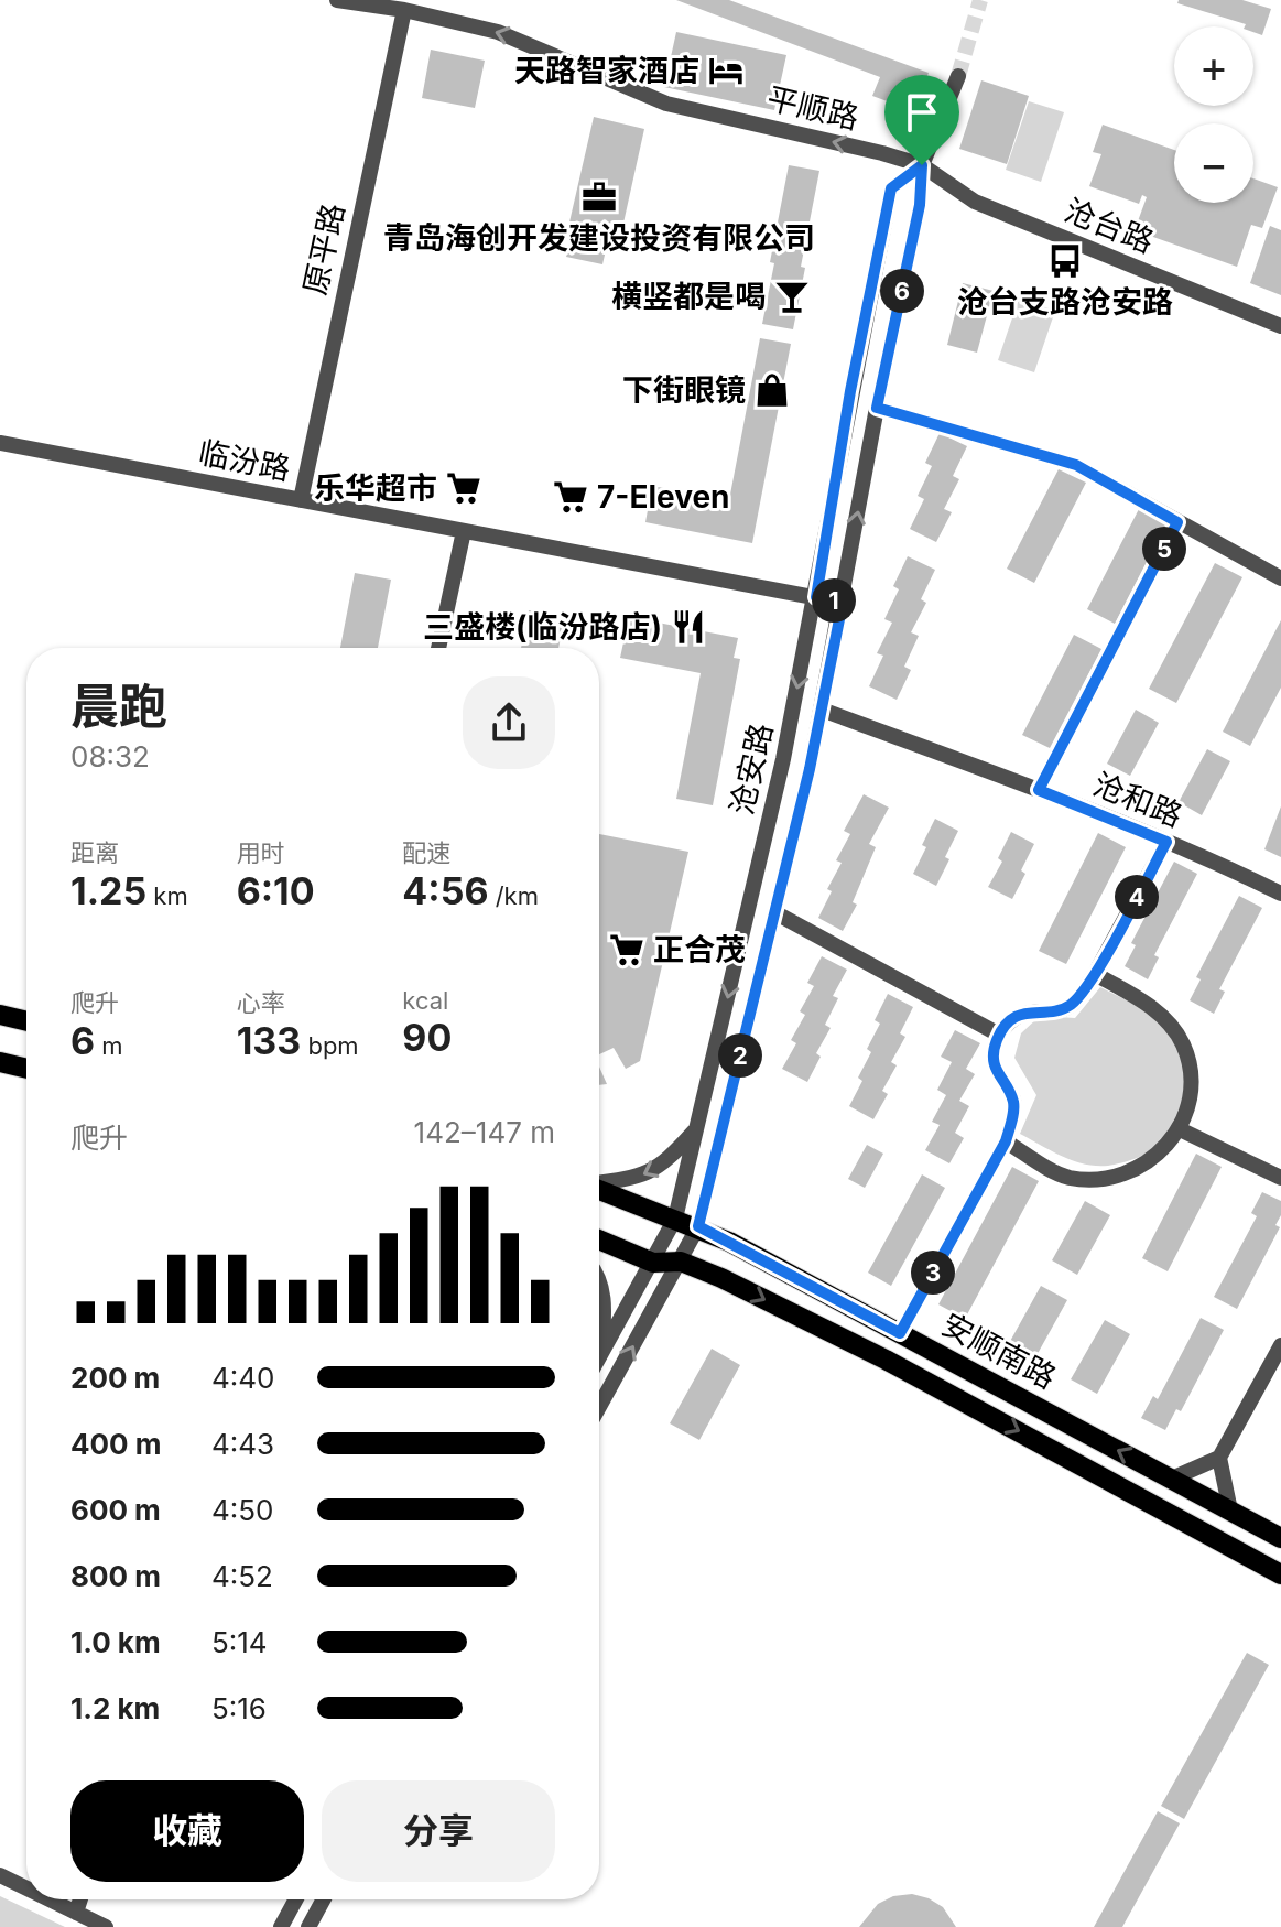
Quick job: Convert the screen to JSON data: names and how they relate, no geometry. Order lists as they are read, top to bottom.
{
  "streets": {
    "main road": ["安顺南路"],
    "street": [
      "平顺路",
      "沧台路",
      "原平路",
      "临汾路",
      "沧安路",
      "沧和路"
    ]
  },
  "crossings": [
    ["平顺路", "沧台路"],
    ["平顺路", "原平路"],
    ["平顺路", "沧安路"],
    ["沧台路", "沧安路"],
    ["原平路", "临汾路"],
    ["临汾路", "沧安路"],
    ["沧安路", "沧和路"],
    ["沧安路", "安顺南路"]
  ],
  "one_way": ["平顺路"],
  "places": {
    "hotel": ["天路智家酒店"],
    "office": ["青岛海创开发建设投资有限公司"],
    "bus stop": ["沧台支路沧安路"],
    "bar": ["横竖都是喝"],
    "shop": ["下街眼镜"],
    "supermarket": ["乐华超市", "7-Eleven", "正合茂"],
    "restaurant": ["三盛楼(临汾路店)"]
  },
  "page": {
    "map_buttons": ["+", "−"],
    "pins": [
      "6",
      "5",
      "1",
      "4",
      "2",
      "3"
    ],
    "heading": ["晨跑", "08:32"],
    "stats": [
      ["距离", "1.25 km"],
      ["用时", "6:10"],
      ["配速", "4:56 /km"],
      ["爬升", "6 m"],
      ["心率", "133 bpm"],
      ["kcal", "90"]
    ],
    "chart": ["爬升", "142–147 m"],
    "list": [
      {
        "name": "200 m",
        "note": "4:40"
      },
      {
        "name": "400 m",
        "note": "4:43"
      },
      {
        "name": "600 m",
        "note": "4:50"
      },
      {
        "name": "800 m",
        "note": "4:52"
      },
      {
        "name": "1.0 km",
        "note": "5:14"
      },
      {
        "name": "1.2 km",
        "note": "5:16"
      }
    ],
    "buttons": ["收藏", "分享"]
  }
}
